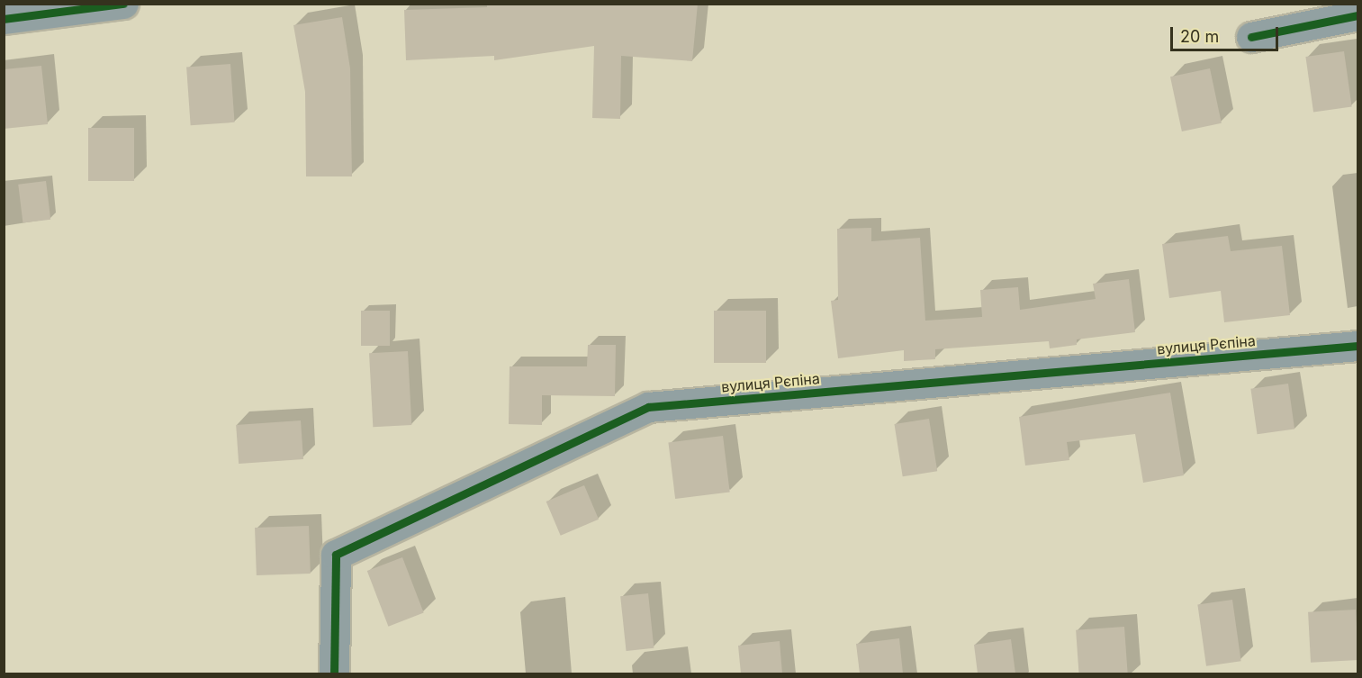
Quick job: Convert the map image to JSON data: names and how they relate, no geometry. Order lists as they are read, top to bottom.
{
  "streets": {
    "street": ["вулиця Рєпіна"]
  },
  "scale_bar": "20 m"
}
